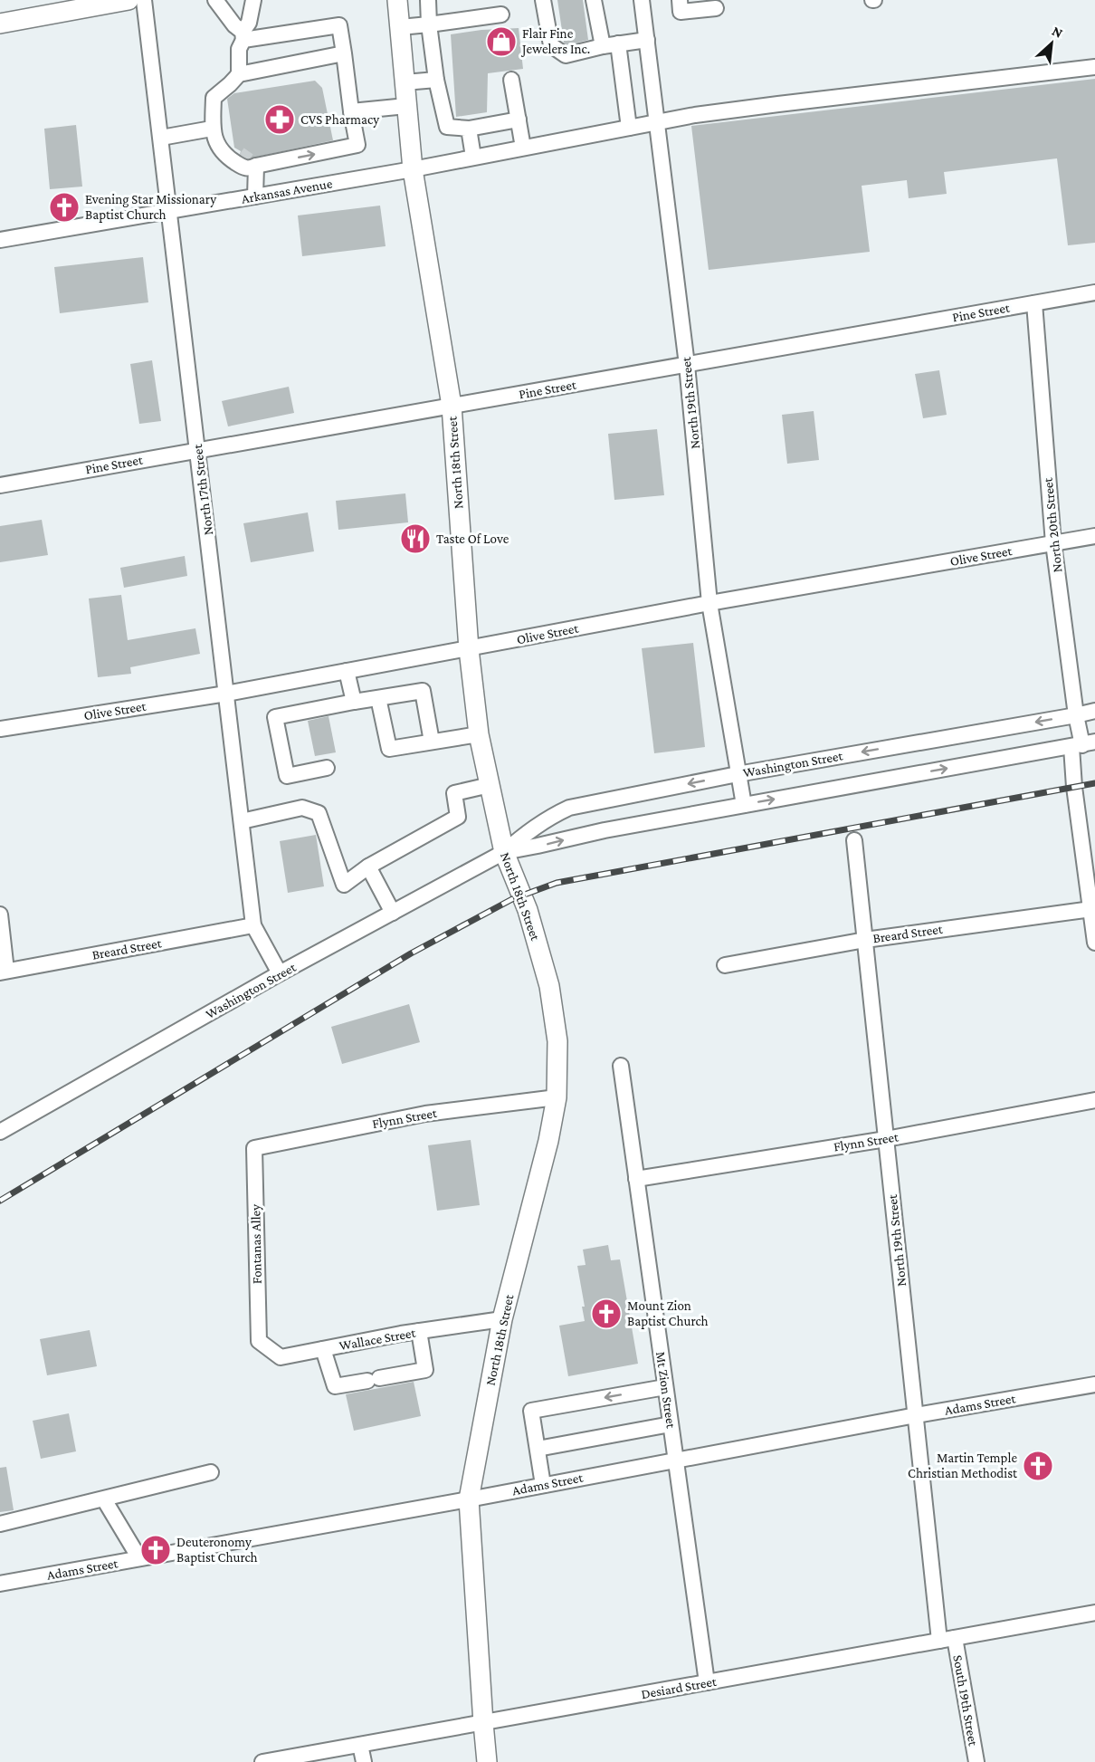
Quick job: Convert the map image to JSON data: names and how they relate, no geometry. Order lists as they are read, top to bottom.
{
  "streets": {
    "main road": ["North 18th Street"],
    "street": [
      "Arkansas Avenue",
      "Pine Street",
      "North 19th Street",
      "North 17th Street",
      "North 20th Street",
      "Olive Street",
      "Washington Street",
      "Breard Street",
      "Flynn Street",
      "Fontanas Alley",
      "Wallace Street",
      "Mt Zion Street",
      "Adams Street",
      "Desiard Street",
      "South 19th Street"
    ]
  },
  "crossings": [
    ["Arkansas Avenue", "North 19th Street"],
    ["Arkansas Avenue", "North 18th Street"],
    ["Arkansas Avenue", "North 17th Street"],
    ["Pine Street", "North 19th Street"],
    ["Pine Street", "North 18th Street"],
    ["Pine Street", "North 17th Street"],
    ["Pine Street", "North 20th Street"],
    ["North 19th Street", "Olive Street"],
    ["North 19th Street", "Washington Street"],
    ["North 19th Street", "Breard Street"],
    ["North 19th Street", "Flynn Street"],
    ["North 19th Street", "Adams Street"],
    ["North 19th Street", "Desiard Street"],
    ["North 19th Street", "South 19th Street"],
    ["North 18th Street", "Olive Street"],
    ["North 18th Street", "Washington Street"],
    ["North 18th Street", "Flynn Street"],
    ["North 18th Street", "Wallace Street"],
    ["North 18th Street", "Adams Street"],
    ["North 18th Street", "Desiard Street"],
    ["North 17th Street", "Olive Street"],
    ["North 17th Street", "Washington Street"],
    ["North 17th Street", "Breard Street"],
    ["North 20th Street", "Olive Street"],
    ["North 20th Street", "Washington Street"],
    ["North 20th Street", "Breard Street"],
    ["Flynn Street", "Fontanas Alley"],
    ["Flynn Street", "Mt Zion Street"],
    ["Fontanas Alley", "Wallace Street"],
    ["Mt Zion Street", "Adams Street"],
    ["Mt Zion Street", "Desiard Street"],
    ["Desiard Street", "South 19th Street"]
  ],
  "places": {
    "shop": ["Flair Fine Jewelers Inc."],
    "pharmacy": ["CVS Pharmacy"],
    "church": [
      "Evening Star Missionary Baptist Church",
      "Mount Zion Baptist Church",
      "Martin Temple Christian Methodist",
      "Deuteronomy Baptist Church"
    ],
    "restaurant": ["Taste Of Love"]
  },
  "north": "top right"
}
